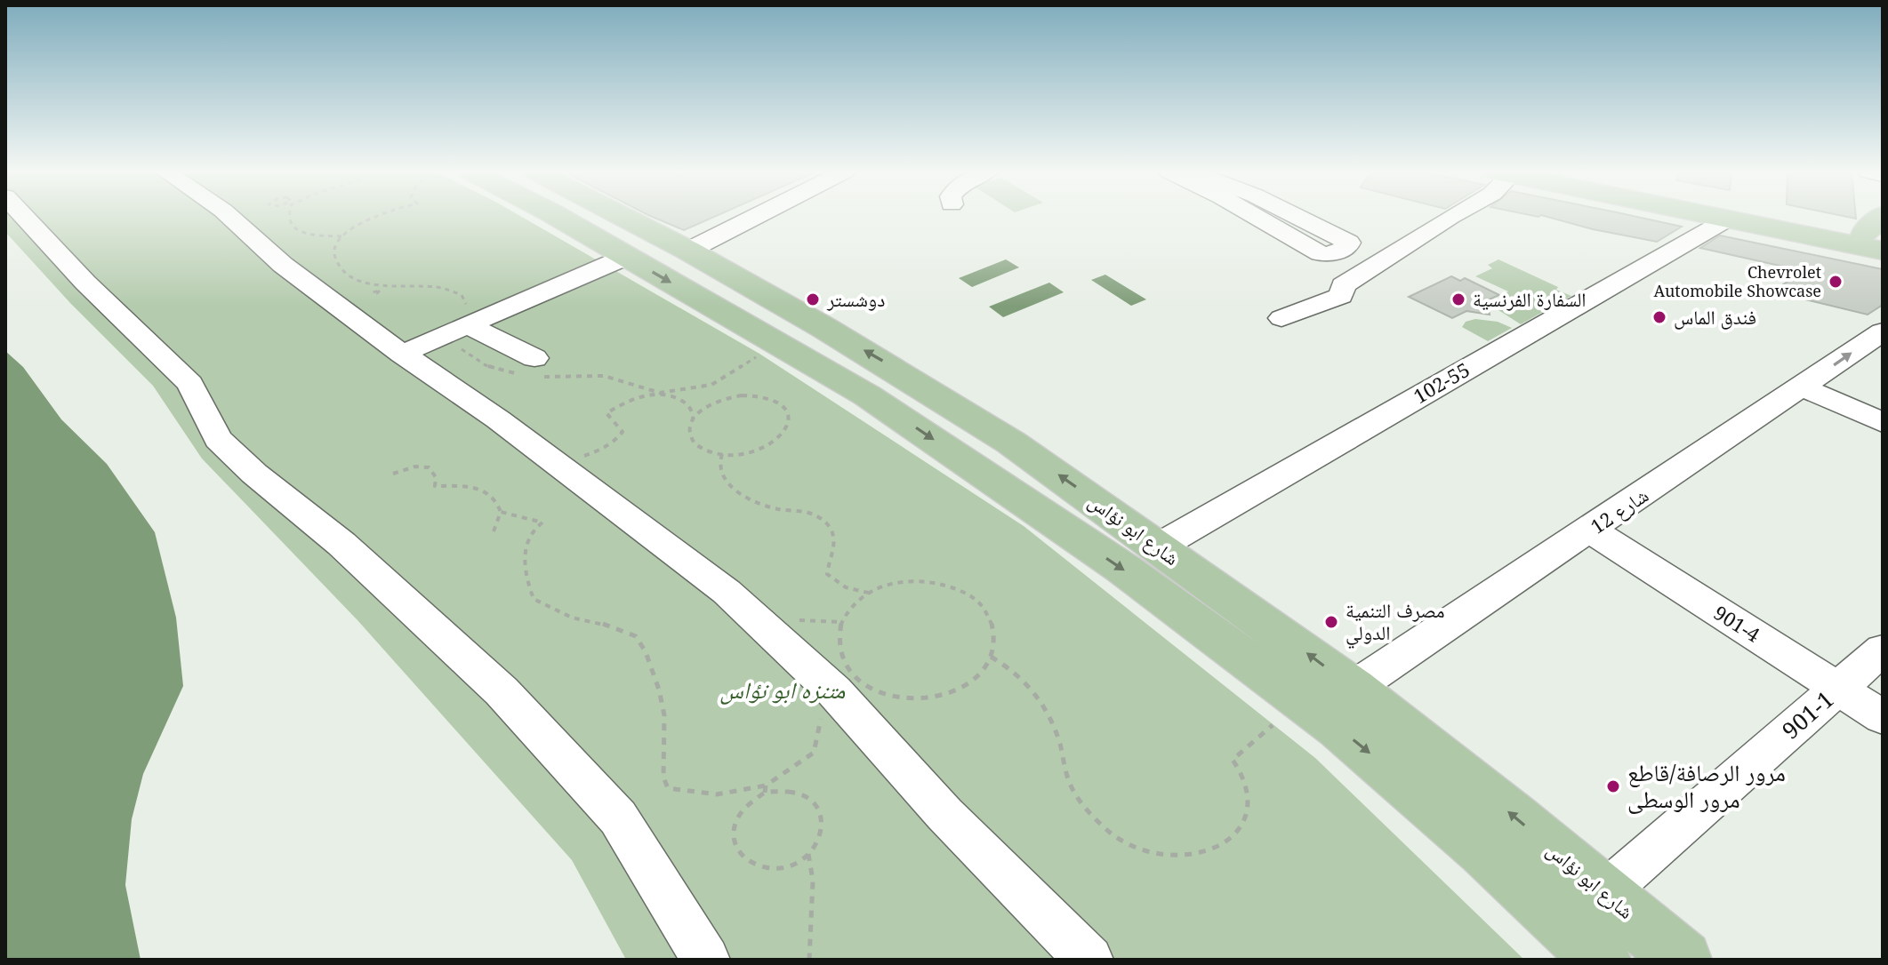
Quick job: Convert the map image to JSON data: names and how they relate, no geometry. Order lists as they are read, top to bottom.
{
  "streets": {
    "main road": ["شارع ابو نؤاس"],
    "street": [
      "102-55",
      "شارع 12",
      "901-4",
      "901-1"
    ]
  },
  "crossings": [
    ["102-55", "شارع ابو نؤاس"],
    ["شارع 12", "شارع ابو نؤاس"],
    ["شارع 12", "901-4"],
    ["شارع ابو نؤاس", "901-1"],
    ["901-4", "901-1"]
  ],
  "parks": ["متنزه ابو نؤاس"],
  "places": [
    "Chevrolet Automobile Showcase",
    "دوشستر",
    "السفارة الفرنسية",
    "فندق الماس",
    "مصرف التنمية الدولي",
    "مرور الرصافة/قاطع مرور الوسطى"
  ]
}
